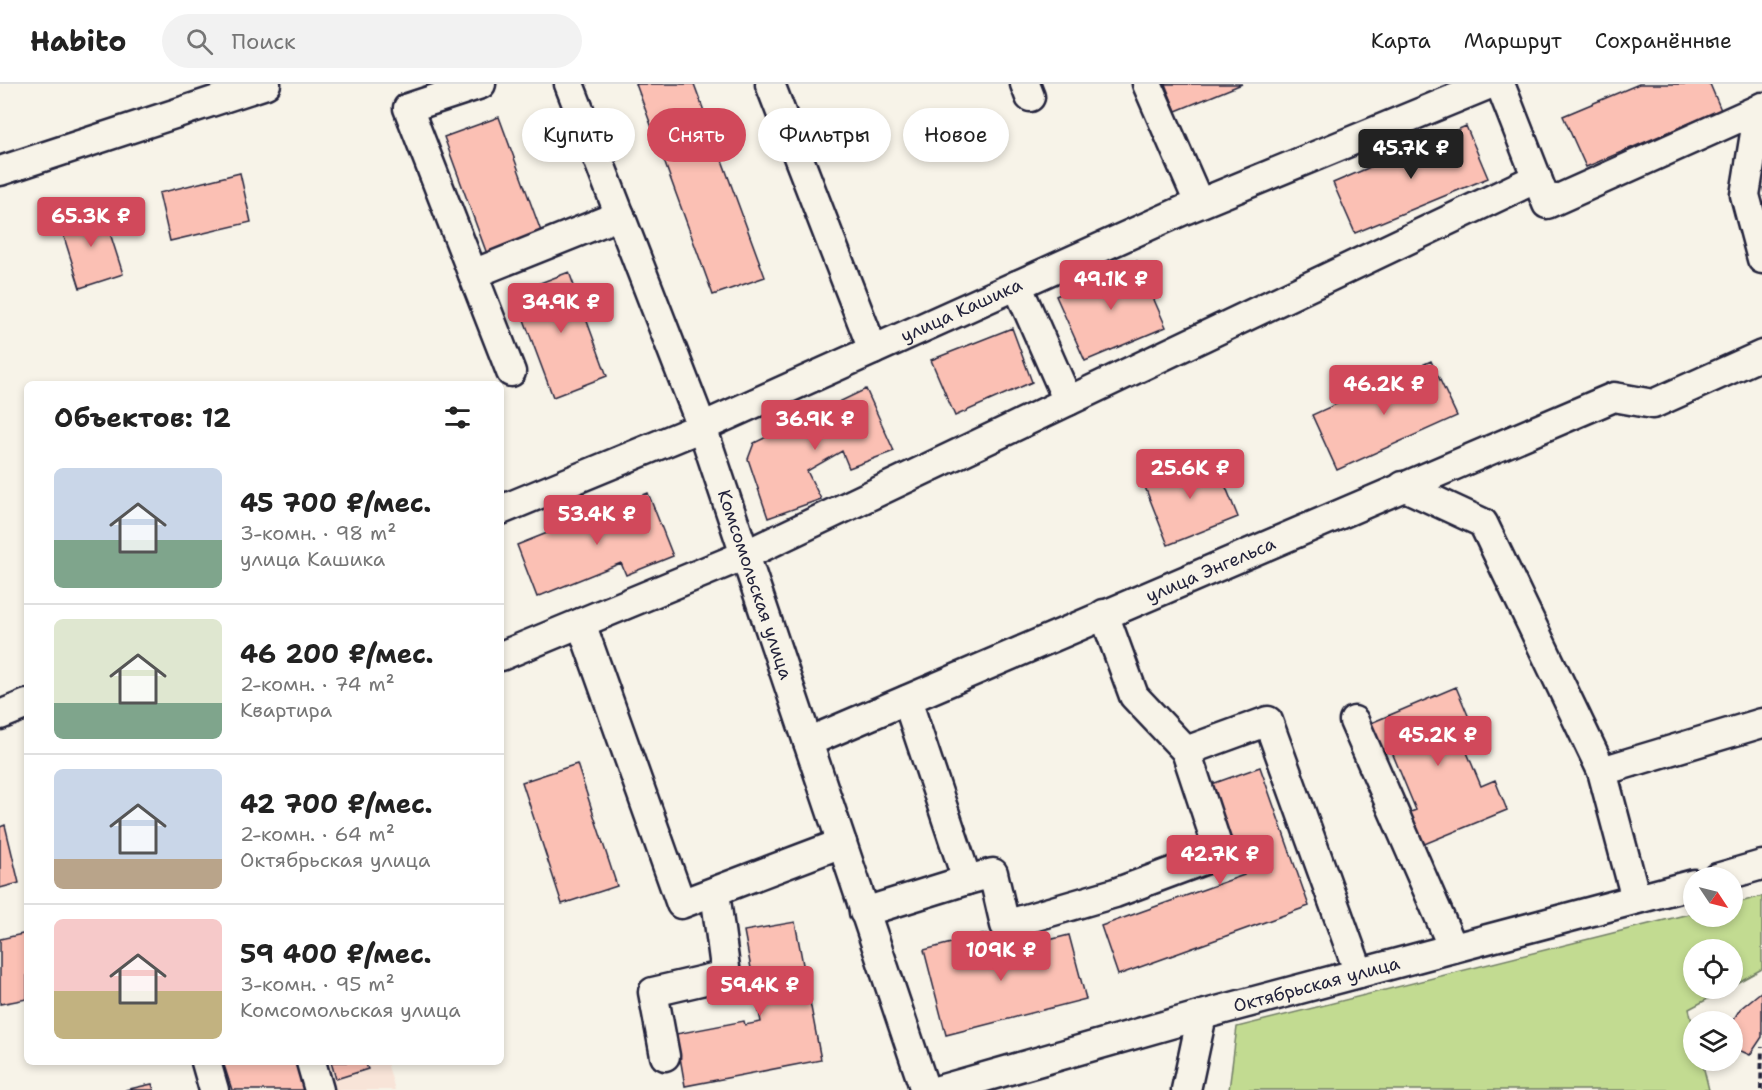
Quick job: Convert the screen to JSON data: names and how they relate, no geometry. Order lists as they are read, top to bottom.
{
  "streets": {
    "street": [
      "улица Кашика",
      "улица Энгельса",
      "Комсомольская улица",
      "Октябрьская улица"
    ]
  },
  "crossings": [
    ["улица Кашика", "Комсомольская улица"],
    ["улица Энгельса", "Комсомольская улица"]
  ],
  "north": "bottom right",
  "page": {
    "header": "Habito",
    "search": "Поиск",
    "nav": ["Карта", "Маршрут", "Сохранённые"],
    "chip": [
      "Купить",
      "Снять",
      "Фильтры",
      "Новое"
    ],
    "price": [
      "45.7K ₽",
      "65.3K ₽",
      "49.1K ₽",
      "34.9K ₽",
      "46.2K ₽",
      "36.9K ₽",
      "25.6K ₽",
      "53.4K ₽",
      "45.2K ₽",
      "42.7K ₽",
      "109K ₽",
      "59.4K ₽"
    ],
    "heading": "Объектов: 12",
    "list": [
      {
        "name": "45 700 ₽/мес.",
        "note": "3-комн. · 98 m² · улица Кашика"
      },
      {
        "name": "46 200 ₽/мес.",
        "note": "2-комн. · 74 m² · Квартира"
      },
      {
        "name": "42 700 ₽/мес.",
        "note": "2-комн. · 64 m² · Октябрьская улица"
      },
      {
        "name": "59 400 ₽/мес.",
        "note": "3-комн. · 95 m² · Комсомольская улица"
      }
    ]
  }
}
